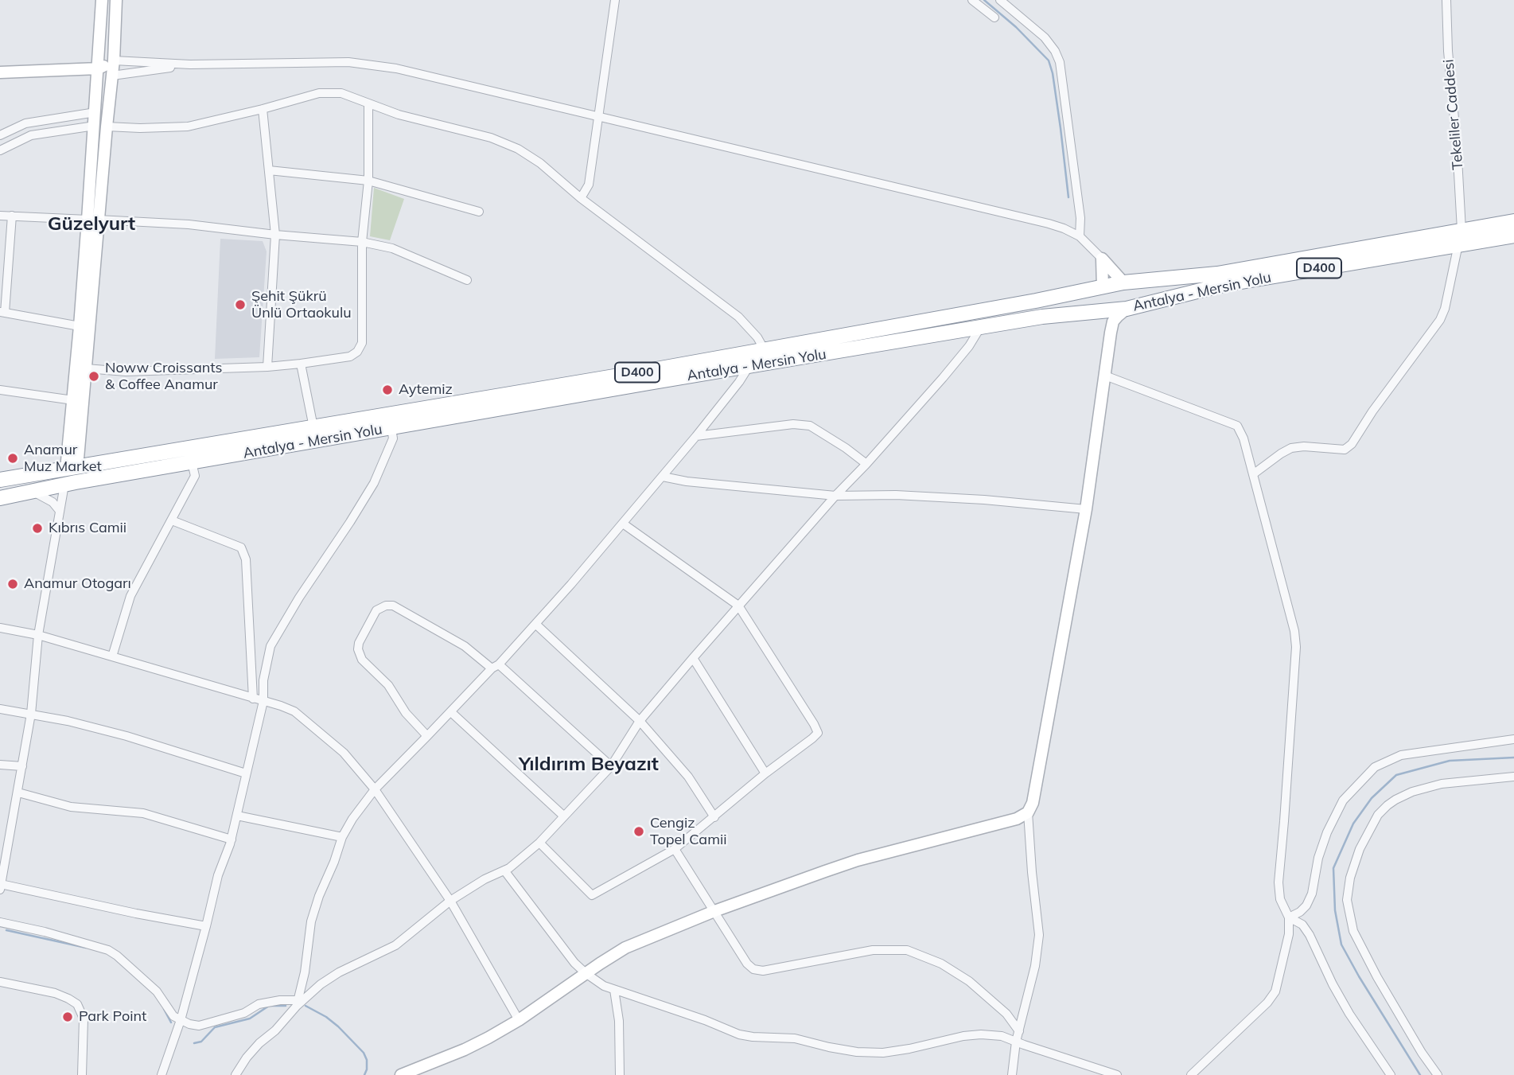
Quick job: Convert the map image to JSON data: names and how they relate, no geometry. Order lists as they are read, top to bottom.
{
  "streets": {
    "highway": ["D400", "Antalya - Mersin Yolu"],
    "street": ["Tekeliler Caddesi"]
  },
  "crossings": [
    ["Tekeliler Caddesi", "Antalya - Mersin Yolu"]
  ],
  "districts": ["Güzelyurt", "Yıldırım Beyazıt"],
  "places": [
    "Şehit Şükrü Ünlü Ortaokulu",
    "Noww Croissants & Coffee Anamur",
    "Aytemiz",
    "Anamur Muz Market",
    "Kıbrıs Camii",
    "Anamur Otogarı",
    "Cengiz Topel Camii",
    "Park Point"
  ]
}
